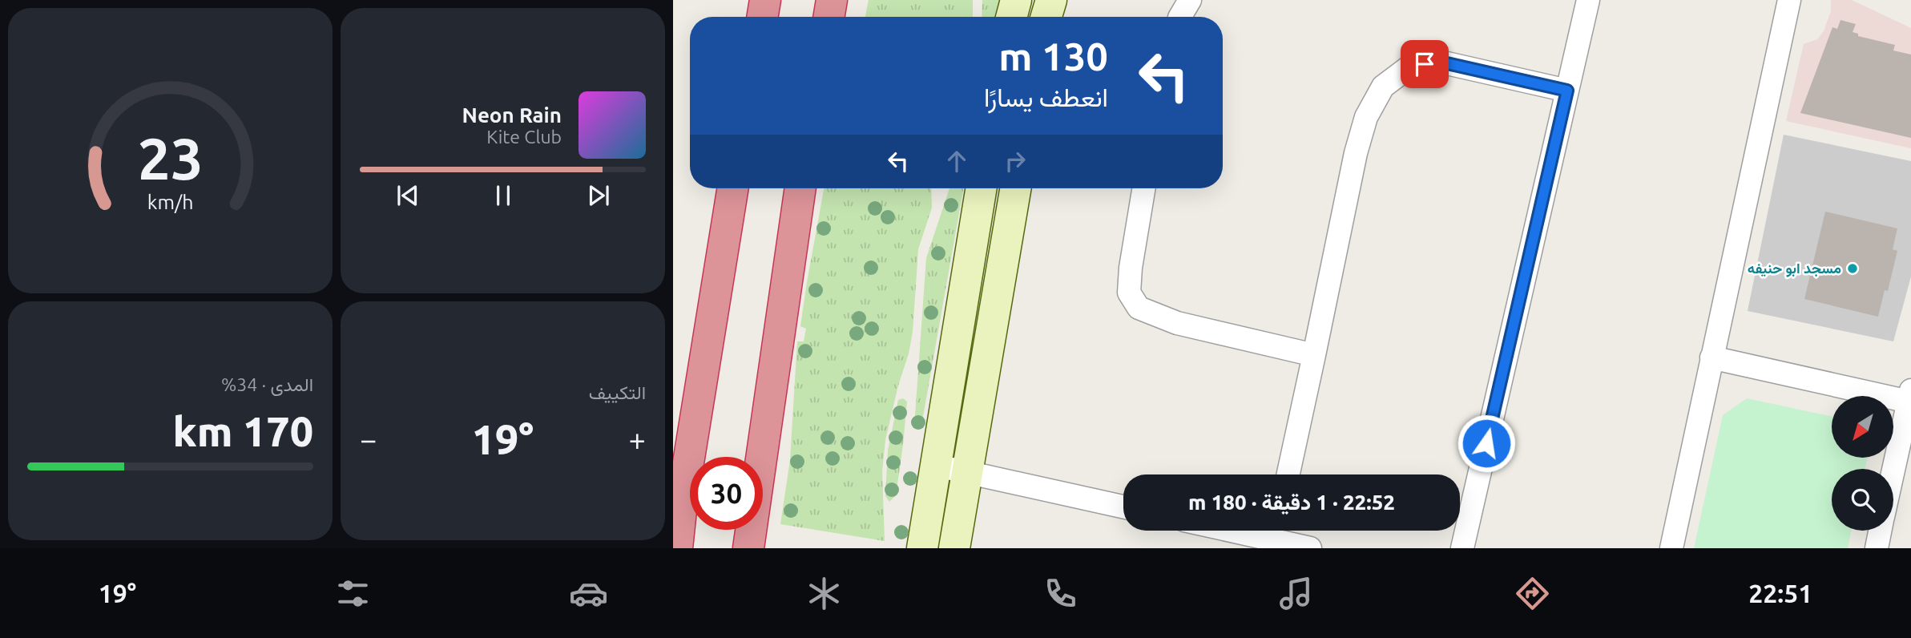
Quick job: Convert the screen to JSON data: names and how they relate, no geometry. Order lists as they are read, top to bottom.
{
  "places": ["مسجد ابو حنيفه"],
  "north": "bottom left",
  "page": {
    "turn": ["130 m", "انعطف يسارًا"],
    "song": ["Neon Rain", "Kite Club"],
    "tile": [
      "التكييف",
      ["المدى · 34%", "170 km"]
    ],
    "heat": ["−", "19°", "+"],
    "limit": "30",
    "trip": "22:52 · 1 دقيقة · 180 m",
    "tabs": ["22:51", "19°"],
    "gauge": ["23", "km/h"]
  }
}
